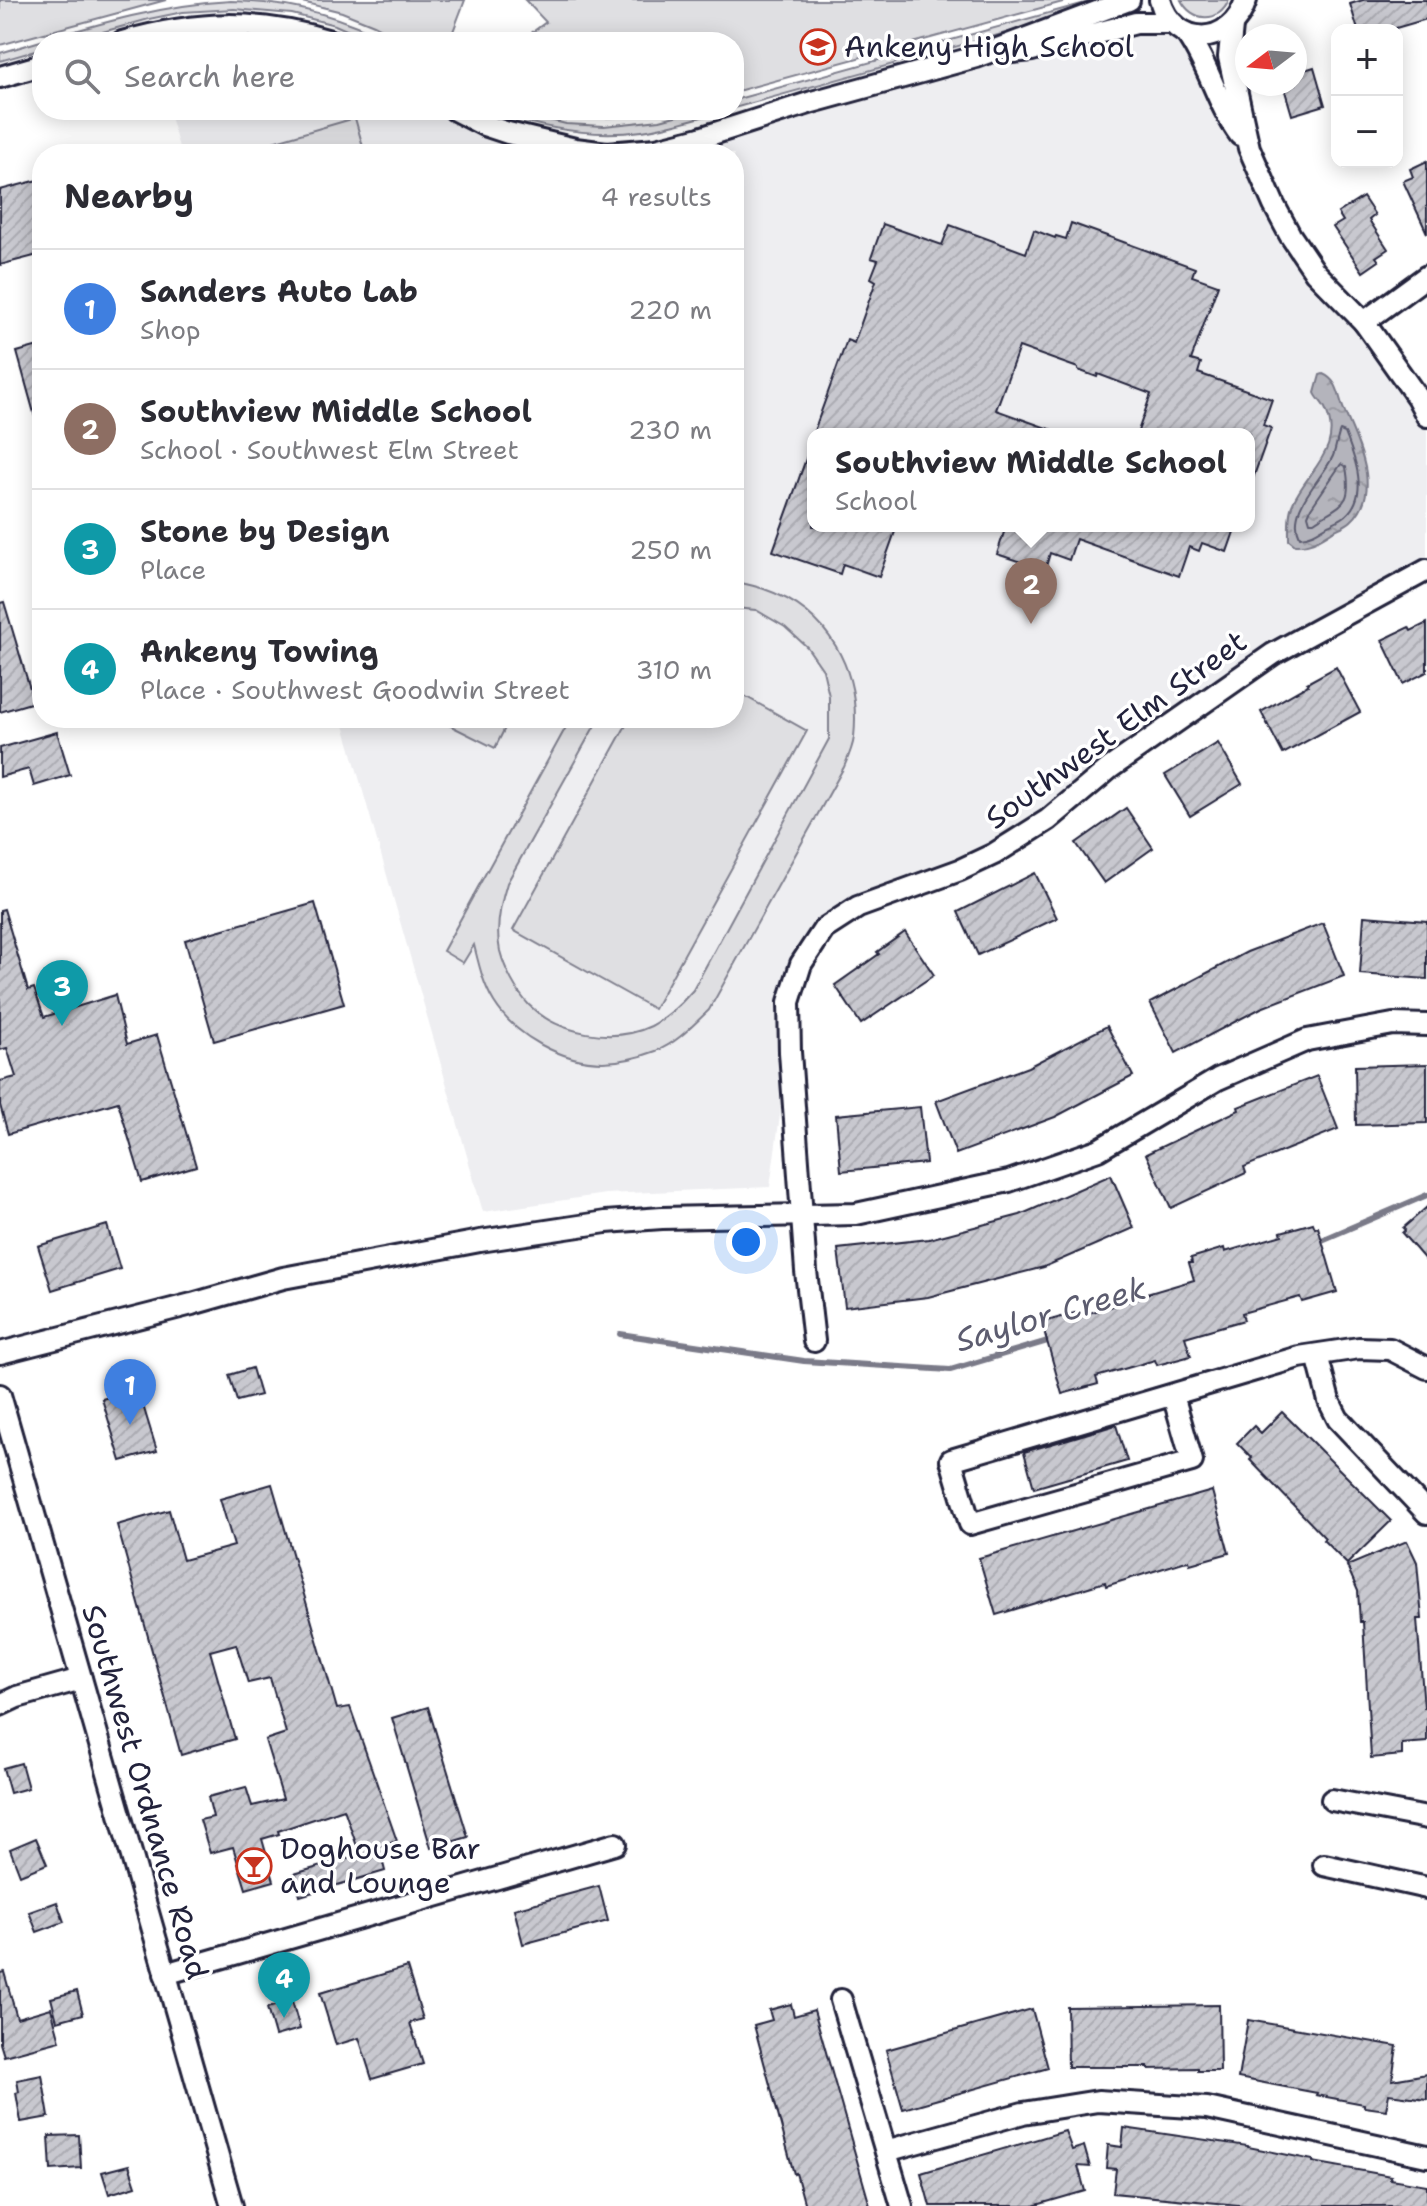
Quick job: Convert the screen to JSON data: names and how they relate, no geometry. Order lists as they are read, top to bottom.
{
  "streets": {
    "street": ["Southwest Elm Street", "Southwest Ordnance Road"]
  },
  "water": ["Saylor Creek"],
  "places": {
    "school or university": ["Ankeny High School"],
    "bar": ["Doghouse Bar and Lounge"]
  },
  "north": "left",
  "page": {
    "map_buttons": ["+", "−"],
    "search": "Search here",
    "heading": ["Nearby", "4 results"],
    "list": [
      {
        "mark": "1",
        "name": "Sanders Auto Lab",
        "note": "Shop",
        "value": "220 m"
      },
      {
        "mark": "2",
        "name": "Southview Middle School",
        "note": "School · Southwest Elm Street",
        "value": "230 m"
      },
      {
        "mark": "3",
        "name": "Stone by Design",
        "note": "Place",
        "value": "250 m"
      },
      {
        "mark": "4",
        "name": "Ankeny Towing",
        "note": "Place · Southwest Goodwin Street",
        "value": "310 m"
      }
    ],
    "popup": ["Southview Middle School", "School"],
    "pins": [
      "2",
      "3",
      "1",
      "4"
    ]
  }
}
